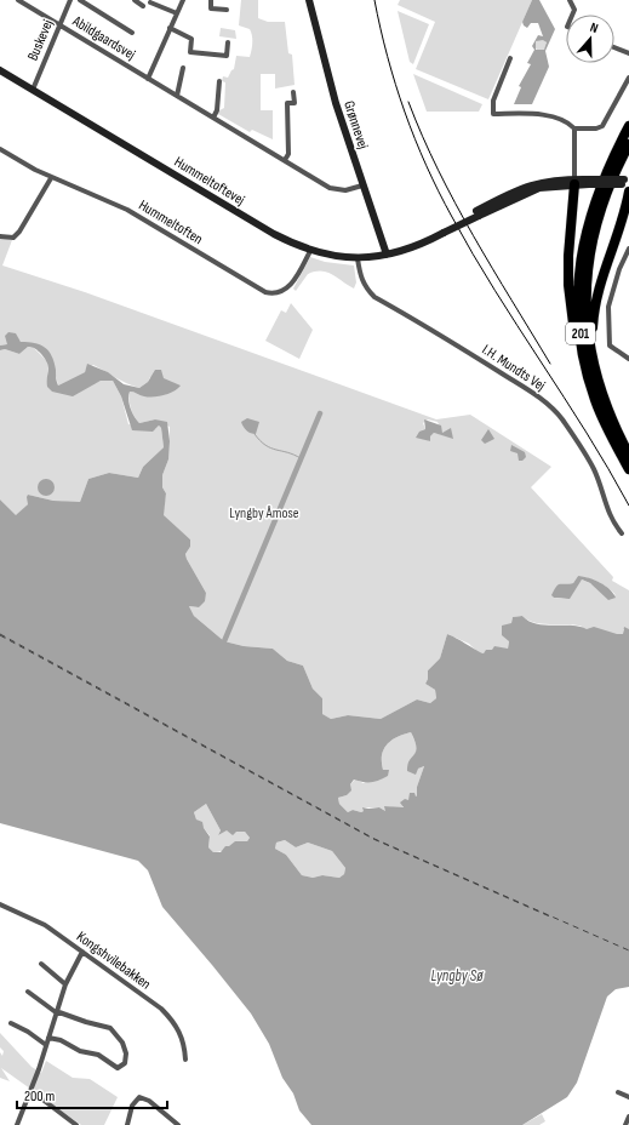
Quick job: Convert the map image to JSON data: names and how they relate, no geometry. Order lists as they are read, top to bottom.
{
  "streets": {
    "highway": ["201"],
    "street": [
      "Abildgaardsvej",
      "Buskevej",
      "Grønnevej",
      "Hummeltoftevej",
      "Hummeltoften",
      "I.H. Mundts Vej",
      "Kongshvilebakken"
    ]
  },
  "crossings": [
    ["Abildgaardsvej", "Buskevej"],
    ["Abildgaardsvej", "Grønnevej"],
    ["Buskevej", "Hummeltoftevej"],
    ["Grønnevej", "Hummeltoftevej"],
    ["Hummeltoftevej", "Hummeltoften"],
    ["Hummeltoftevej", "I.H. Mundts Vej"]
  ],
  "water": ["Lyngby Sø"],
  "parks": ["Lyngby Åmose"],
  "scale_bar": "200 m",
  "north": "top"
}
